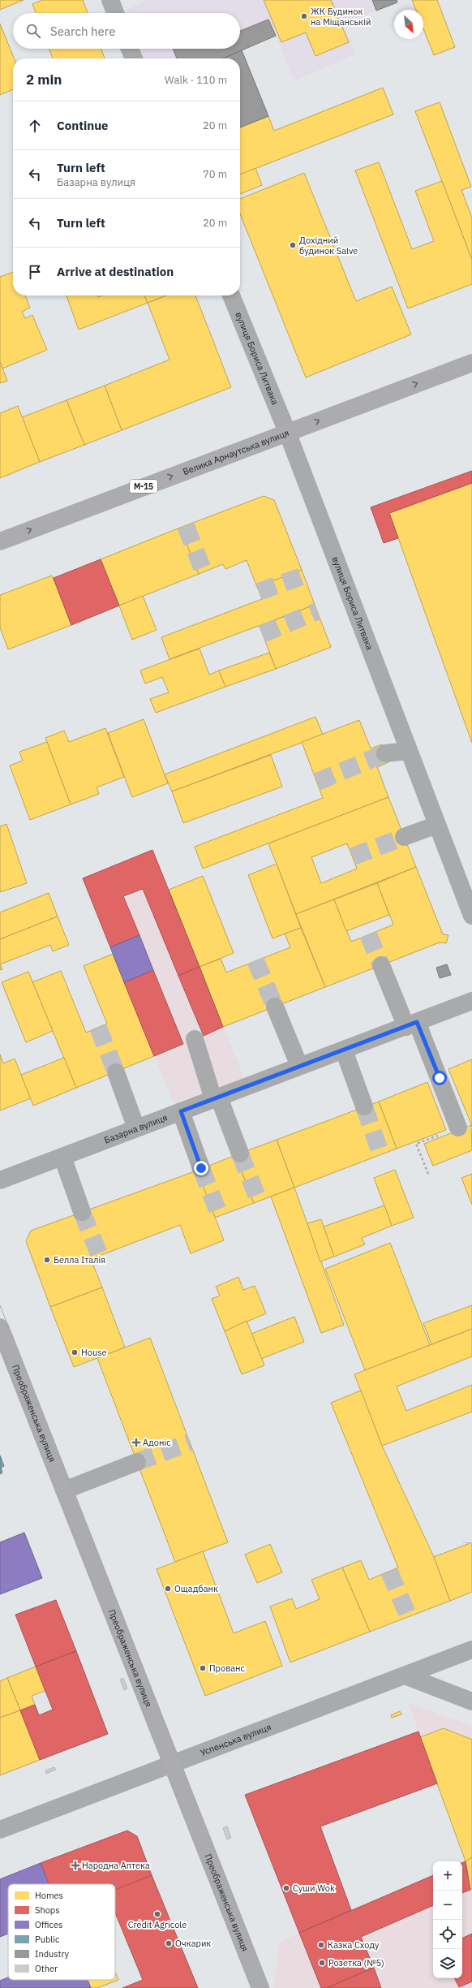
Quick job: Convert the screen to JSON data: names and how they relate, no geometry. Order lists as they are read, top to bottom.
{
  "streets": {
    "main road": ["Велика Арнаутська вулиця", "М-15", "Преображенська вулиця"],
    "street": ["вулиця Бориса Литвака", "Базарна вулиця", "Успенська вулиця"]
  },
  "crossings": [
    ["вулиця Бориса Литвака", "Велика Арнаутська вулиця"],
    ["Преображенська вулиця", "Успенська вулиця"]
  ],
  "one_way": ["Велика Арнаутська вулиця"],
  "places": {
    "other": [
      "ЖК Будинок на Міщанській",
      "Дохідний будинок Salve",
      "Белла Італія",
      "House",
      "Ощадбанк",
      "Прованс",
      "Суши Wok",
      "Crédit Agricole",
      "Очкарик",
      "Казка Сходу",
      "Розетка (№5)"
    ],
    "health": ["Адоніс", "Народна Аптека"]
  },
  "legend": [
    "Homes",
    "Shops",
    "Offices",
    "Public",
    "Industry",
    "Other"
  ],
  "north": "bottom right",
  "page": {
    "search": "Search here",
    "heading": ["2 min", "Walk · 110 m"],
    "list": [
      ["Continue", "20 m"],
      ["Turn left", "Базарна вулиця", "70 m"],
      ["Turn left", "20 m"],
      "Arrive at destination"
    ],
    "map_buttons": ["+", "−"]
  }
}
